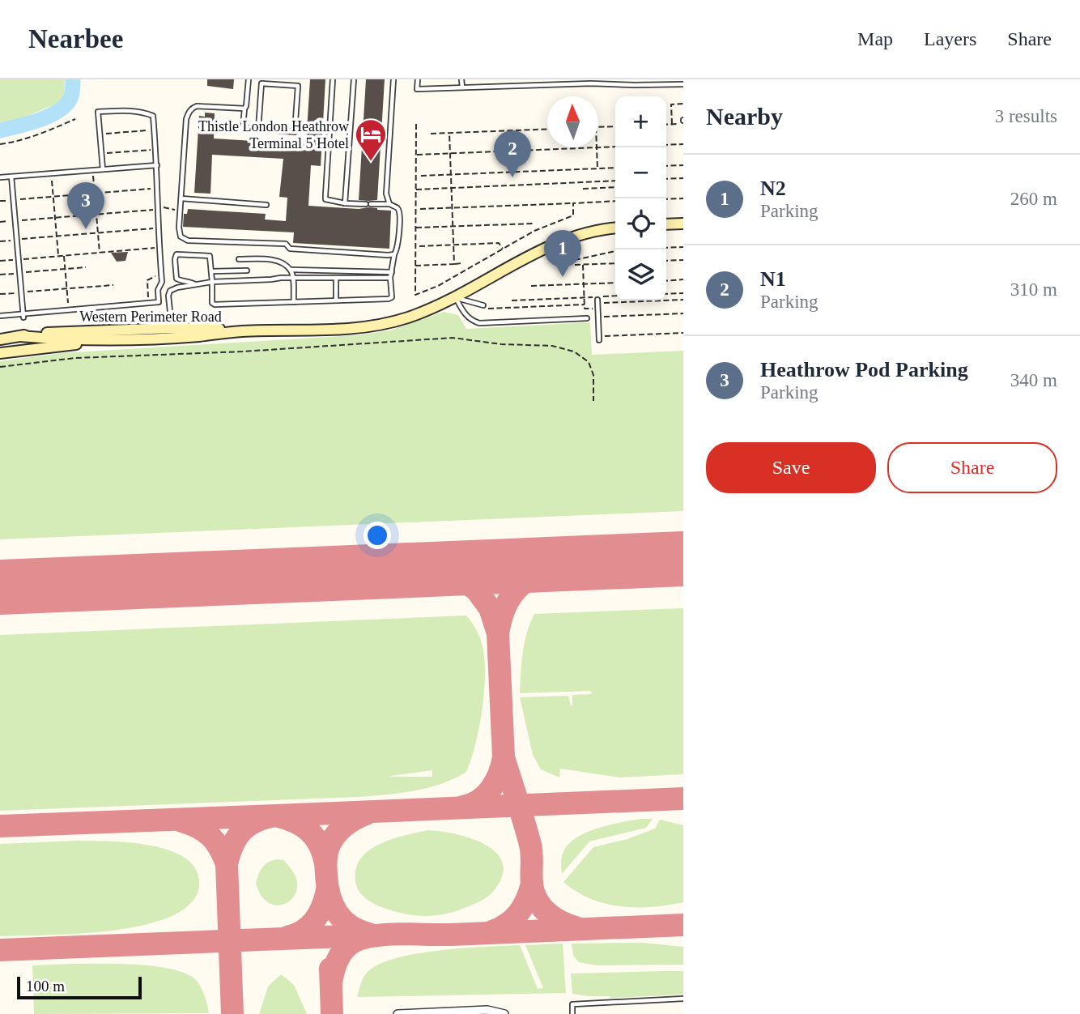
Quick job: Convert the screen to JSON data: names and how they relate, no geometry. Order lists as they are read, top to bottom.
{
  "streets": {
    "street": ["Western Perimeter Road"]
  },
  "places": {
    "hotel": ["Thistle London Heathrow Terminal 5 Hotel"]
  },
  "scale_bar": "100 m",
  "north": "top",
  "page": {
    "header": "Nearbee",
    "nav": ["Map", "Layers", "Share"],
    "heading": ["Nearby", "3 results"],
    "map_buttons": ["+", "−"],
    "pins": ["2", "3", "1"],
    "list": [
      {
        "mark": "1",
        "name": "N2",
        "note": "Parking",
        "value": "260 m"
      },
      {
        "mark": "2",
        "name": "N1",
        "note": "Parking",
        "value": "310 m"
      },
      {
        "mark": "3",
        "name": "Heathrow Pod Parking",
        "note": "Parking",
        "value": "340 m"
      }
    ],
    "buttons": ["Save", "Share"],
    "scale": "100 m"
  }
}
